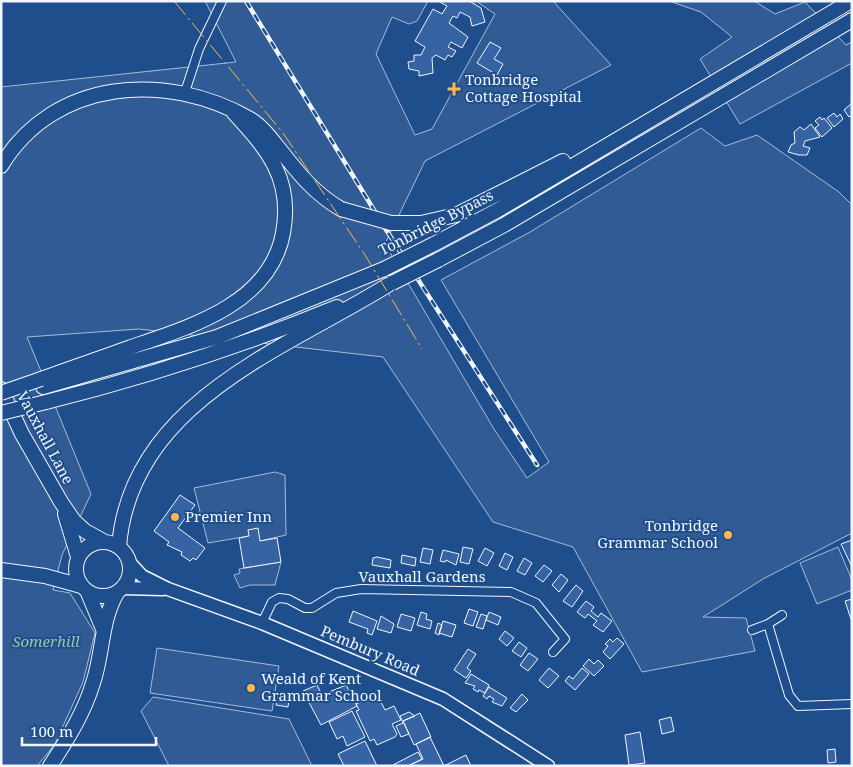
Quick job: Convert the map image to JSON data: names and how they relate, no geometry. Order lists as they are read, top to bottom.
{
  "streets": {
    "highway": ["Tonbridge Bypass", "Vauxhall Lane"],
    "main road": ["Pembury Road"],
    "street": ["Vauxhall Gardens"]
  },
  "crossings": [
    ["Vauxhall Lane", "Pembury Road"],
    ["Vauxhall Gardens", "Pembury Road"]
  ],
  "parks": ["Somerhill"],
  "places": {
    "health": ["Tonbridge Cottage Hospital"],
    "other": ["Premier Inn", "Tonbridge Grammar School", "Weald of Kent Grammar School"]
  },
  "scale_bar": "100 m"
}
